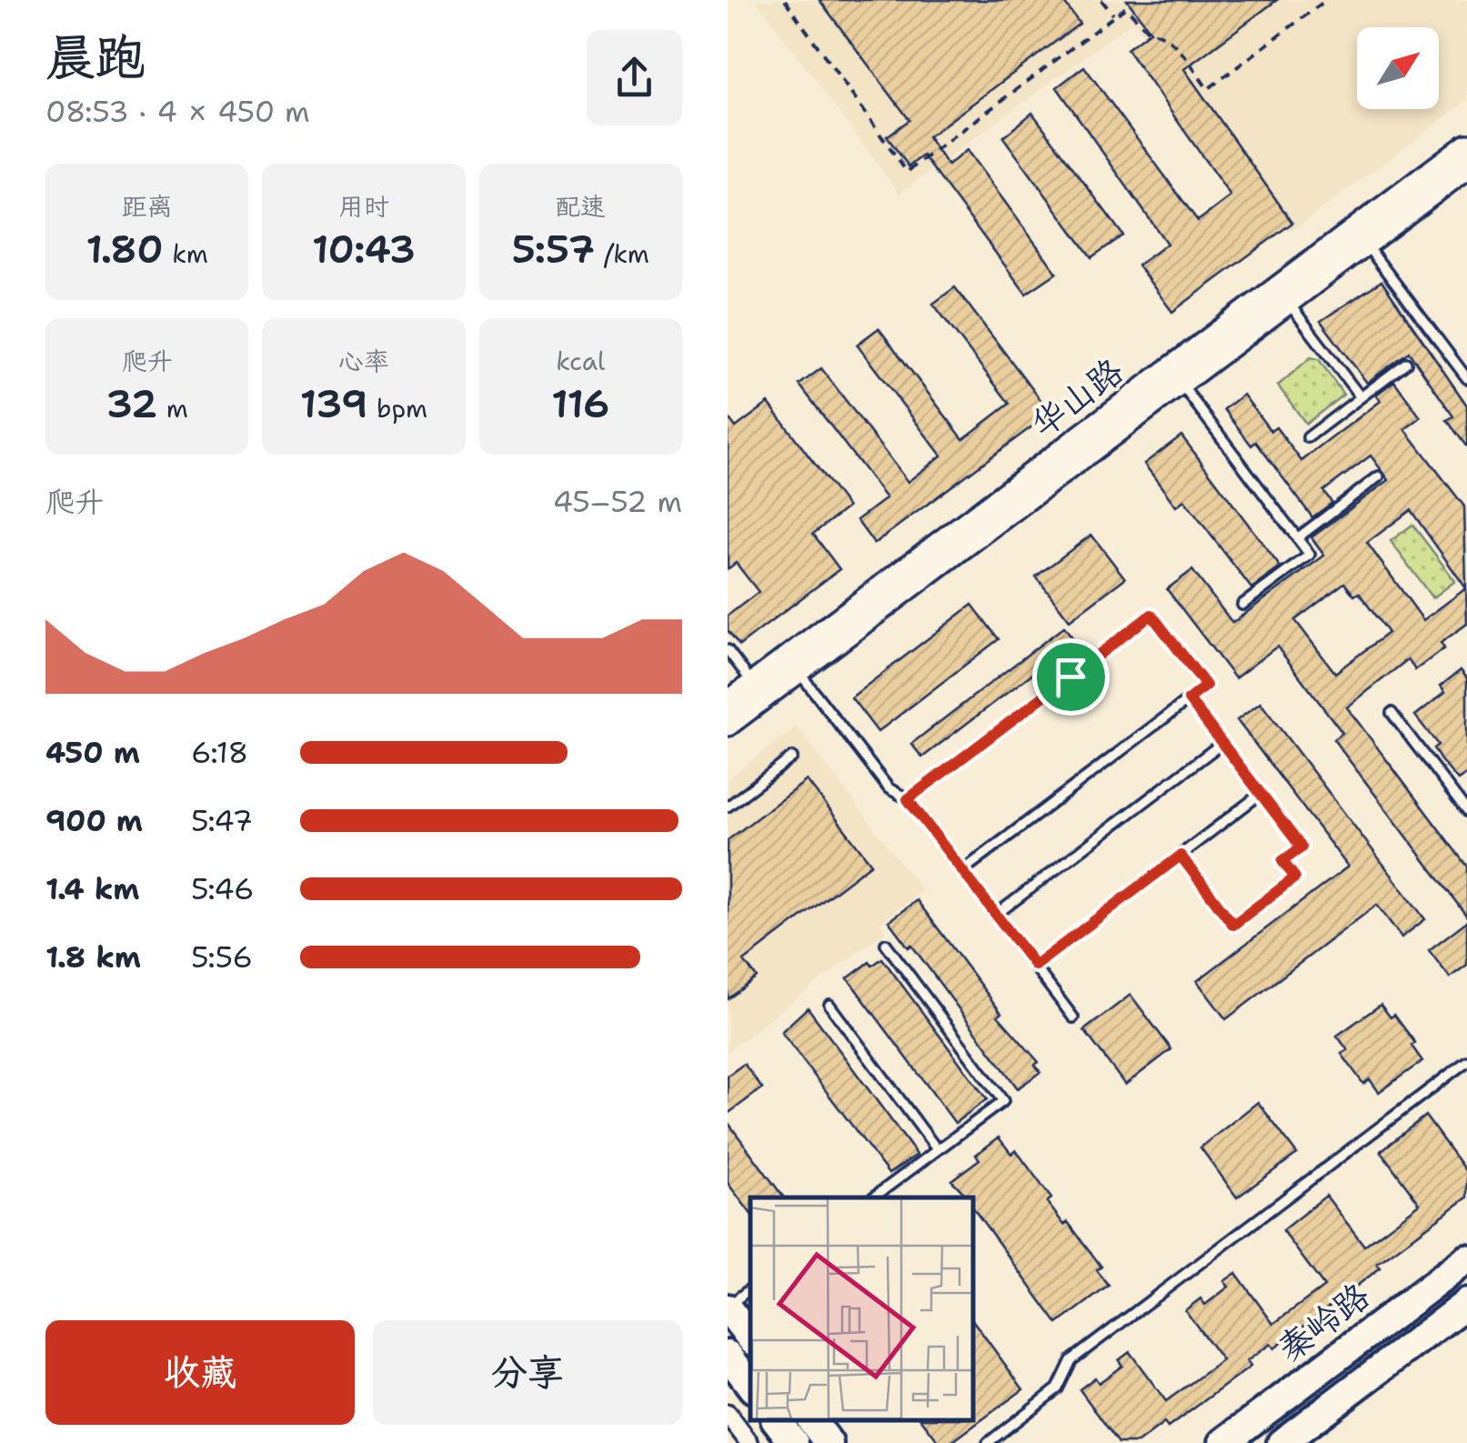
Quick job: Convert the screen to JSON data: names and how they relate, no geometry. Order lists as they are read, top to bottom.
{
  "streets": {
    "main road": ["秦岭路"],
    "street": ["华山路"]
  },
  "north": "top right",
  "page": {
    "heading": ["晨跑", "08:53 · 4 × 450 m"],
    "stats": [
      ["距离", "1.80 km"],
      ["用时", "10:43"],
      ["配速", "5:57 /km"],
      ["爬升", "32 m"],
      ["心率", "139 bpm"],
      ["kcal", "116"]
    ],
    "chart": ["爬升", "45–52 m"],
    "list": [
      {
        "name": "450 m",
        "note": "6:18"
      },
      {
        "name": "900 m",
        "note": "5:47"
      },
      {
        "name": "1.4 km",
        "note": "5:46"
      },
      {
        "name": "1.8 km",
        "note": "5:56"
      }
    ],
    "buttons": ["收藏", "分享"]
  }
}
